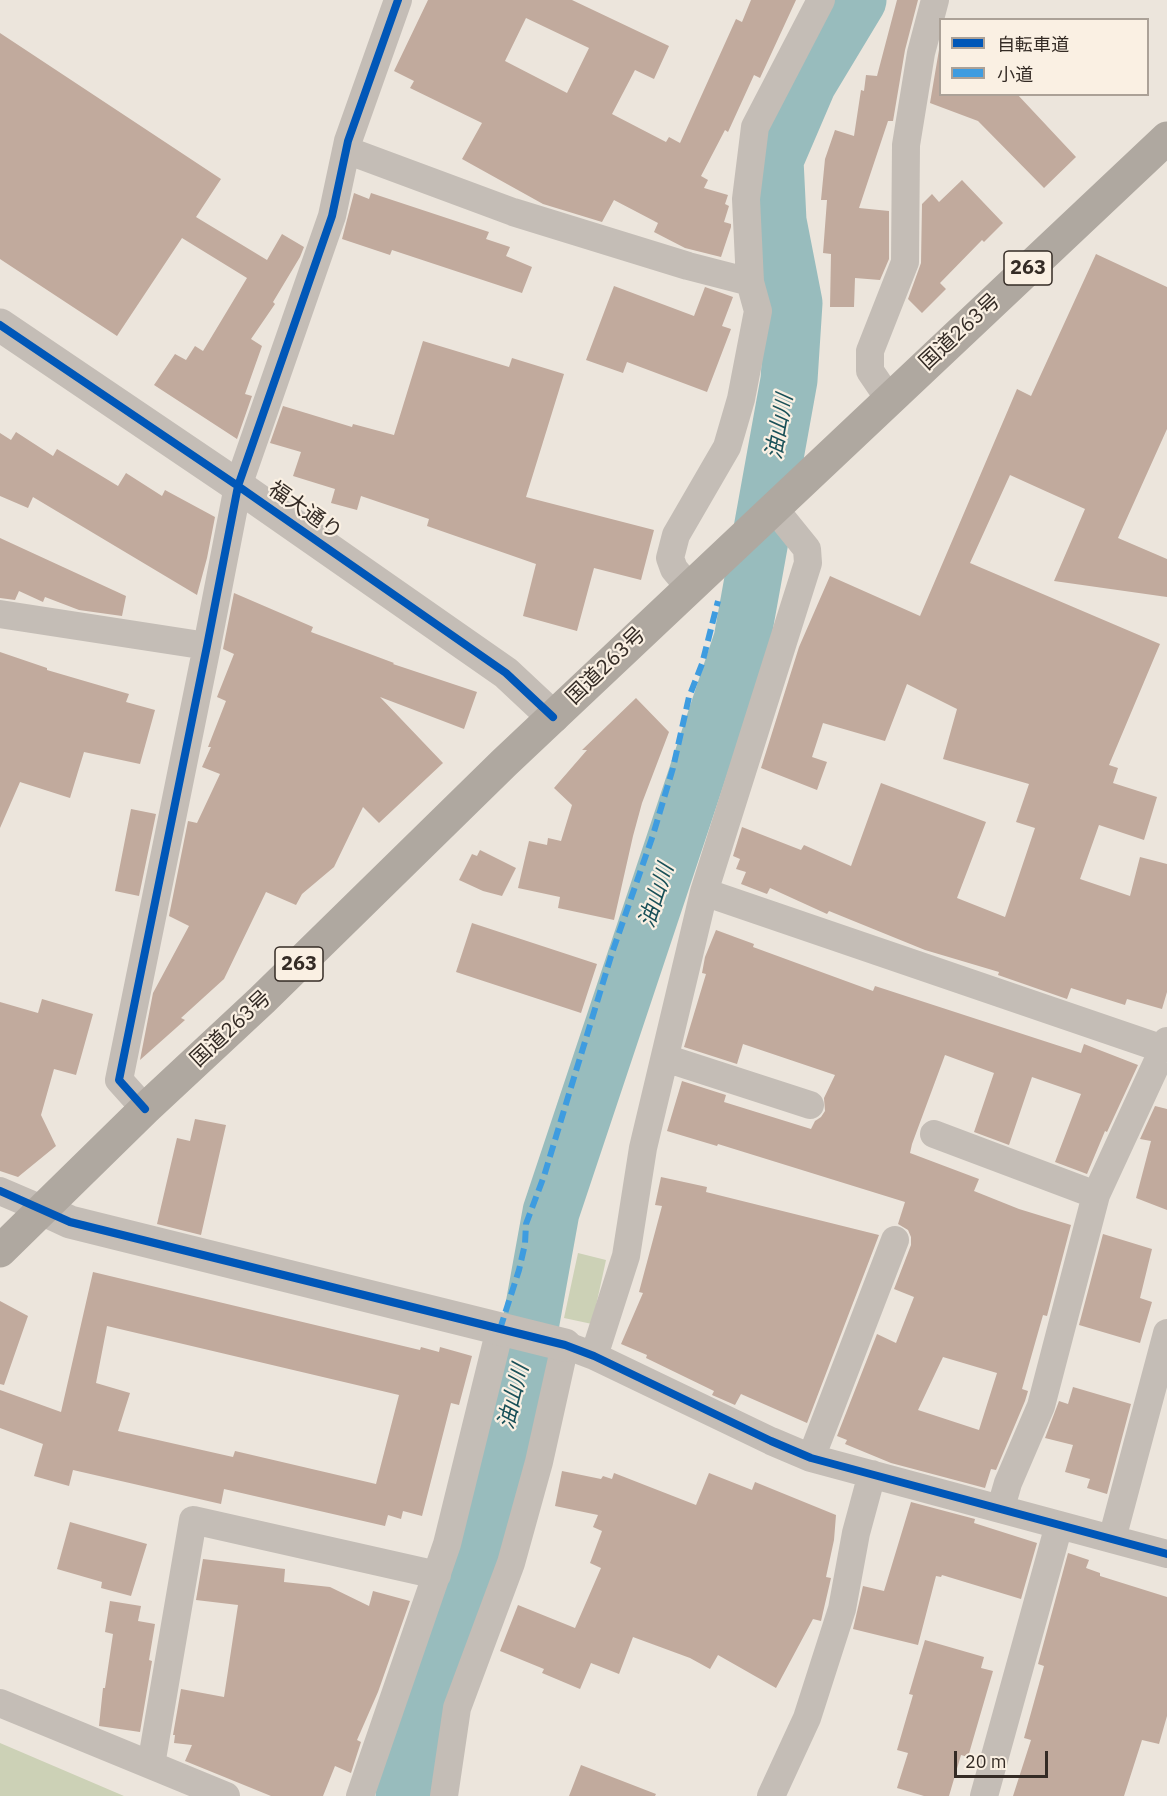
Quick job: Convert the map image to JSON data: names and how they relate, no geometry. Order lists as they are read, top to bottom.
{
  "streets": {
    "highway": ["263", "国道263号"],
    "street": ["福大通り"]
  },
  "crossings": [
    ["国道263号", "福大通り"]
  ],
  "water": ["油山川"],
  "legend": ["自転車道", "小道"],
  "scale_bar": "20 m"
}
